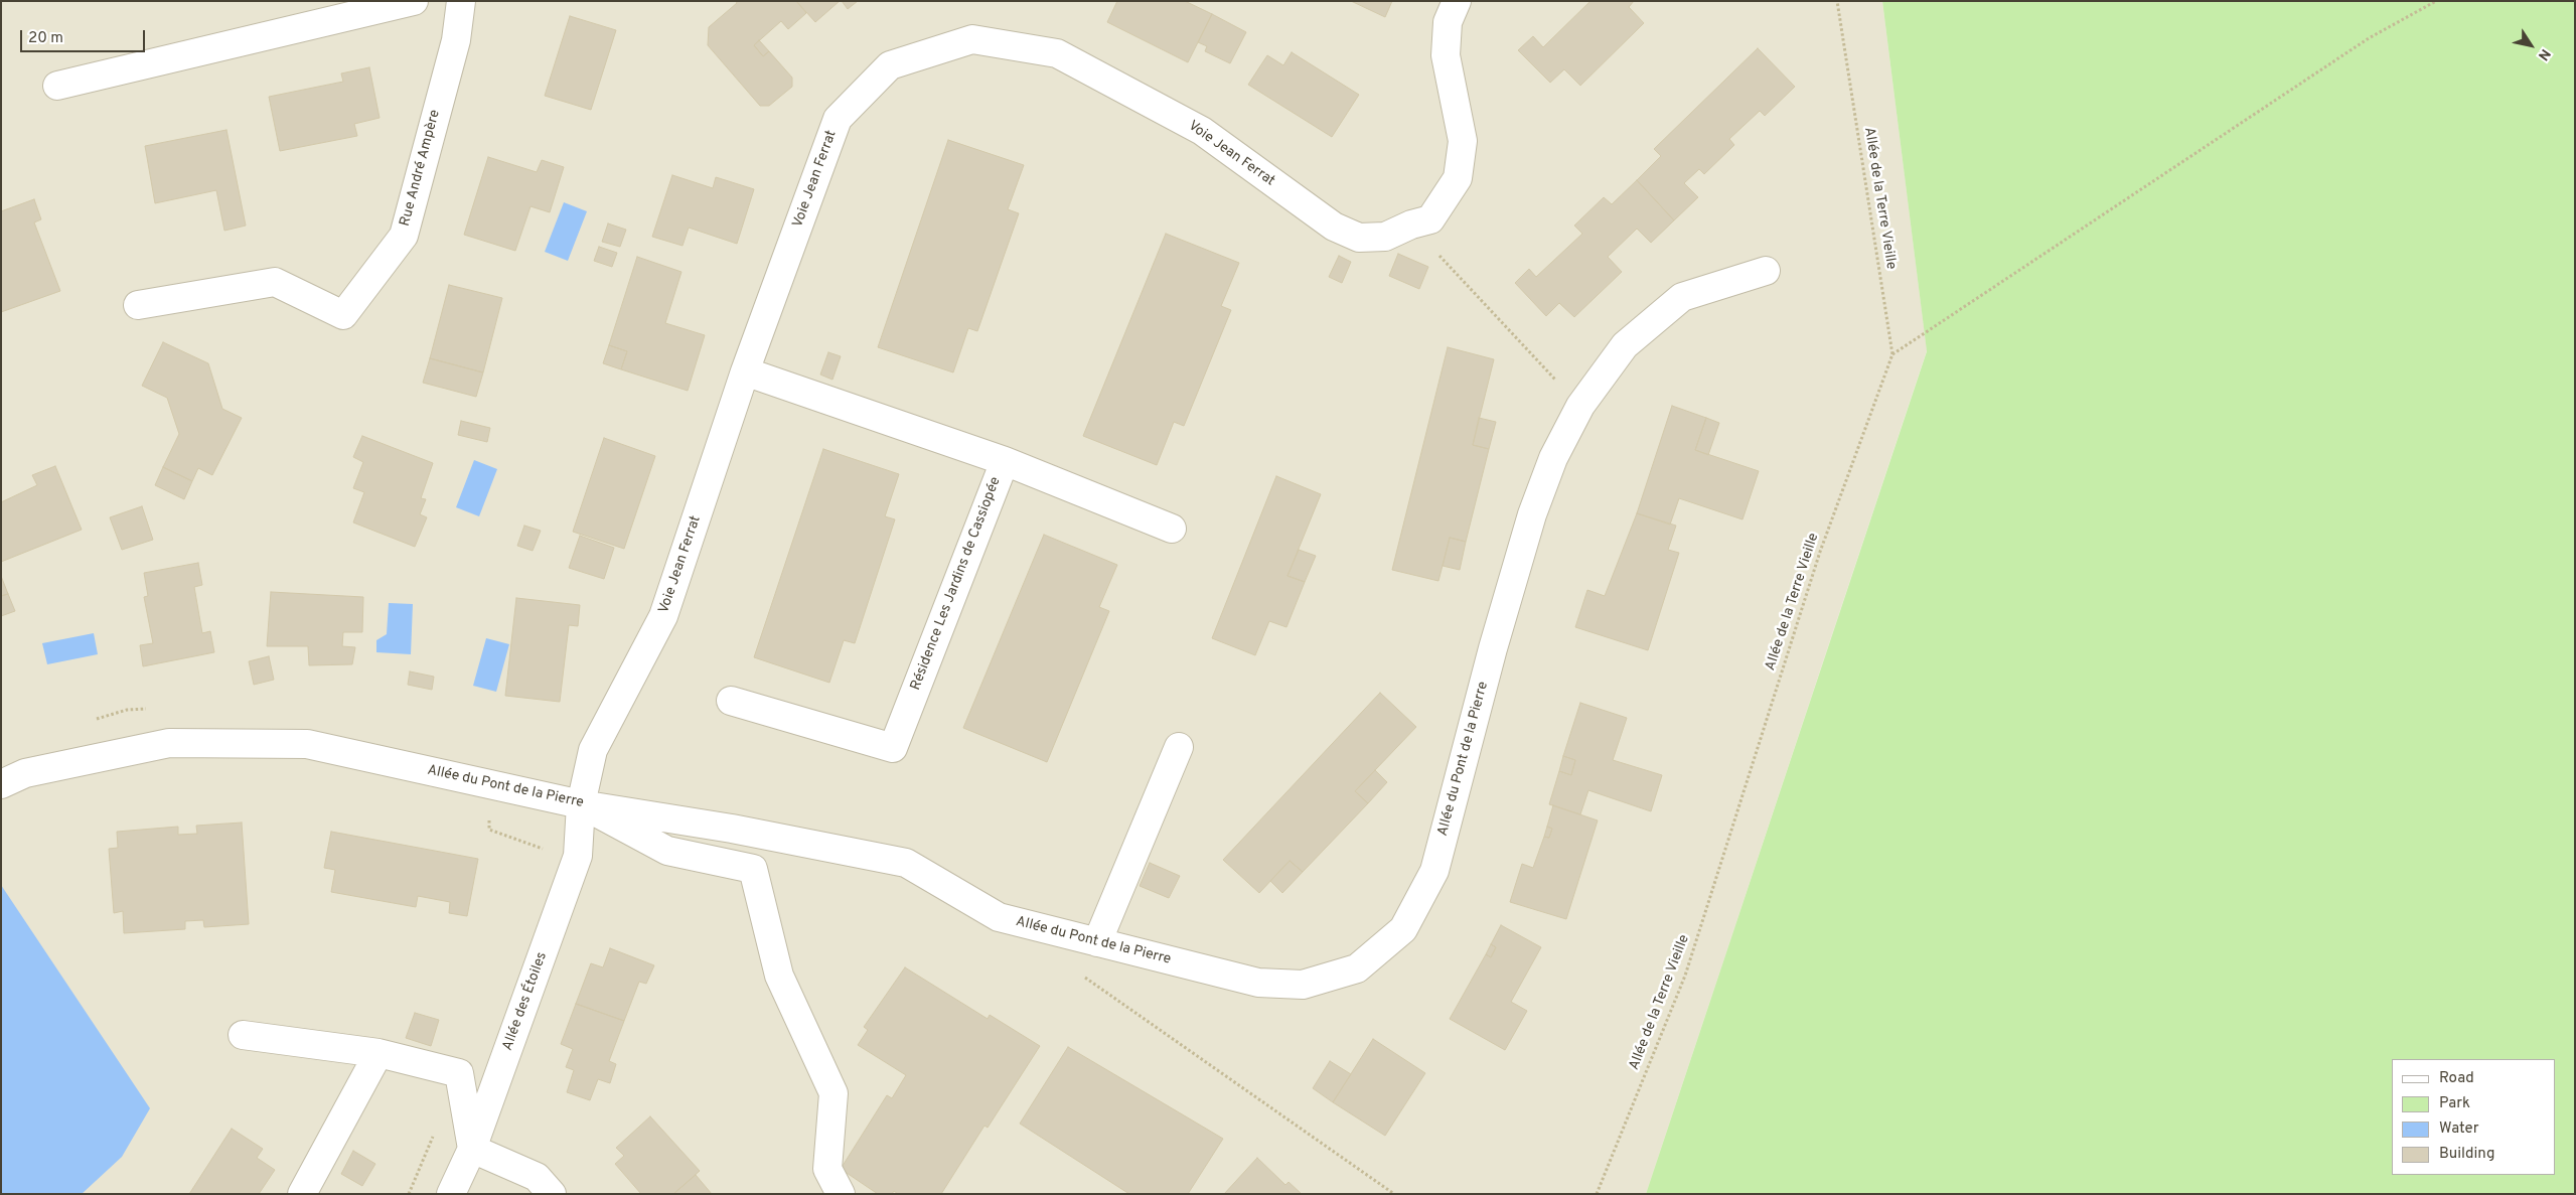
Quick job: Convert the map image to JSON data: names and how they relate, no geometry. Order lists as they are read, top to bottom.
{
  "streets": {
    "street": [
      "Voie Jean Ferrat",
      "Rue André Ampère",
      "Résidence Les Jardins de Cassiopée",
      "Allée du Pont de la Pierre",
      "Allée des Étoiles"
    ],
    "path": ["Allée de la Terre Vieille"]
  },
  "crossings": [
    ["Voie Jean Ferrat", "Résidence Les Jardins de Cassiopée"],
    ["Voie Jean Ferrat", "Allée du Pont de la Pierre"],
    ["Voie Jean Ferrat", "Allée des Étoiles"],
    ["Allée du Pont de la Pierre", "Allée des Étoiles"]
  ],
  "legend": [
    "Road",
    "Park",
    "Water",
    "Building"
  ],
  "scale_bar": "20 m",
  "north": "bottom right"
}
